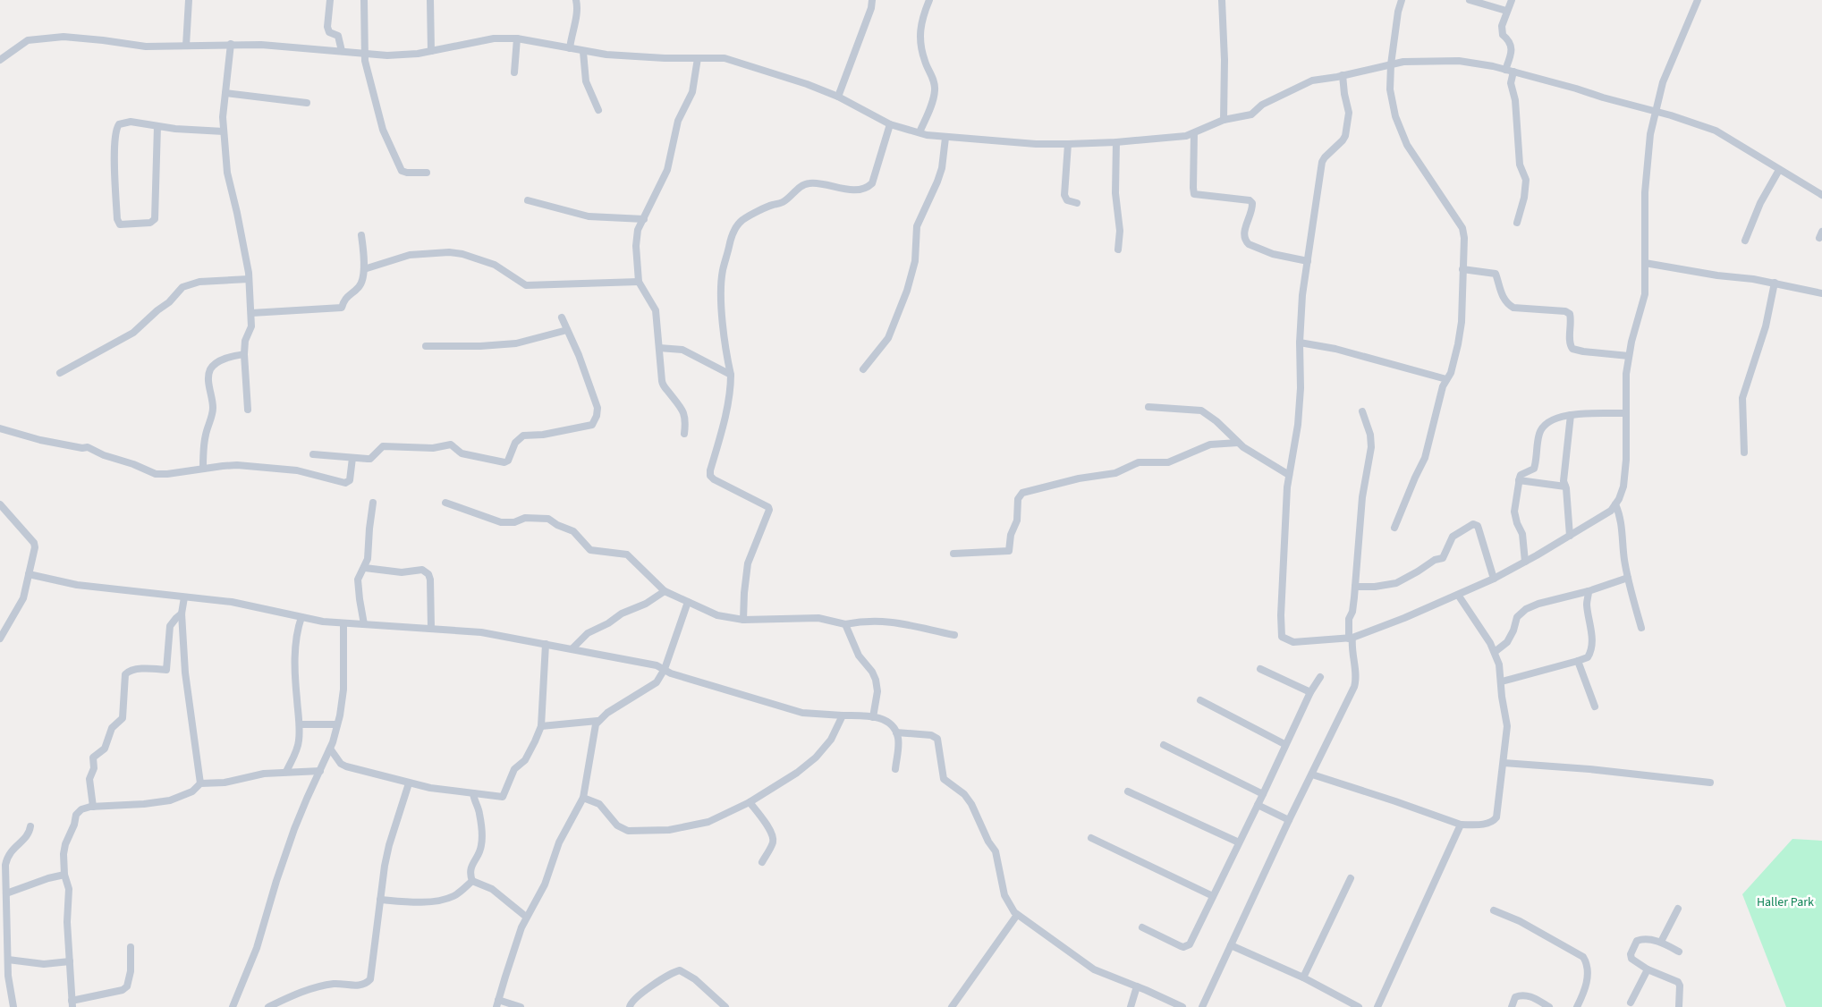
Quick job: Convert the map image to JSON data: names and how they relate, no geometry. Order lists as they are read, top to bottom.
{
  "parks": ["Haller Park"]
}
